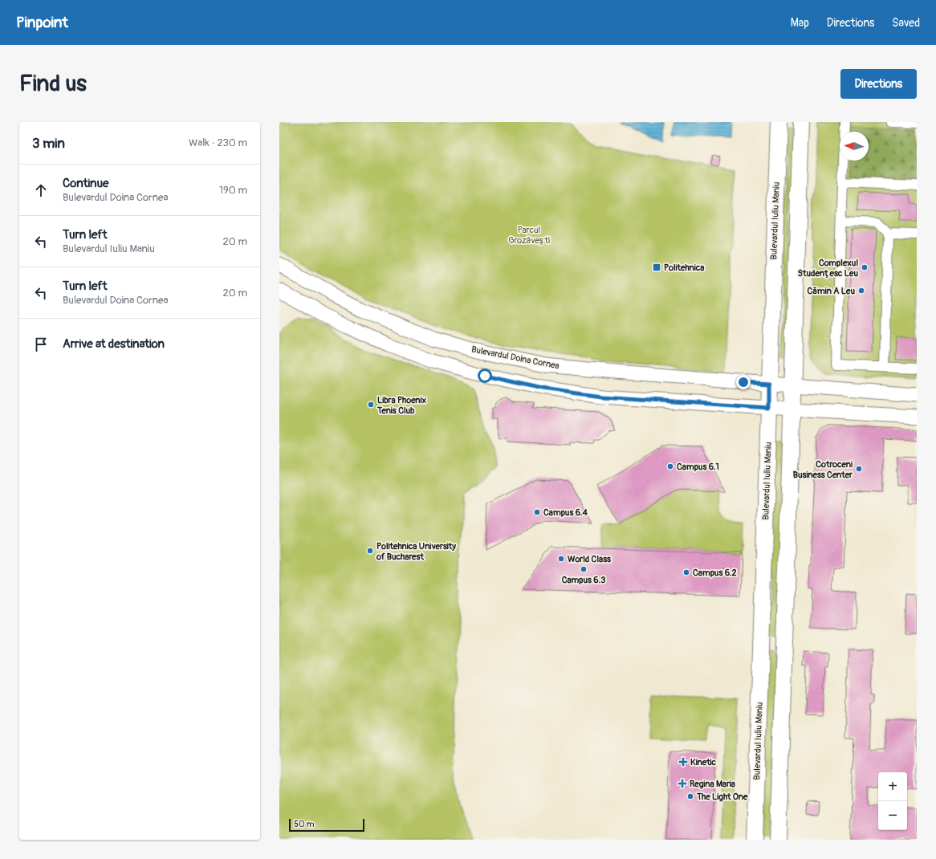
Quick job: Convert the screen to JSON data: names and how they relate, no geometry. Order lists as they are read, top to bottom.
{
  "streets": {
    "main road": ["Bulevardul Iuliu Maniu", "Bulevardul Doina Cornea"]
  },
  "crossings": [
    ["Bulevardul Iuliu Maniu", "Bulevardul Doina Cornea"]
  ],
  "parks": ["Parcul Grozăvești"],
  "places": {
    "transit": ["Politehnica"],
    "other": [
      "Complexul Studențesc Leu",
      "Cămin A Leu",
      "Libra Phoenix Tenis Club",
      "Campus 6.1",
      "Cotroceni Business Center",
      "Campus 6.4",
      "Politehnica University of Bucharest",
      "World Class",
      "Campus 6.3",
      "Campus 6.2",
      "The Light One"
    ],
    "health": ["Kinetic", "Regina Maria"]
  },
  "scale_bar": "50 m",
  "north": "left",
  "page": {
    "header": "Pinpoint",
    "nav": ["Map", "Directions", "Saved"],
    "buttons": "Directions",
    "title": "Find us",
    "heading": ["3 min", "Walk · 230 m"],
    "list": [
      ["Continue", "Bulevardul Doina Cornea", "190 m"],
      ["Turn left", "Bulevardul Iuliu Maniu", "20 m"],
      ["Turn left", "Bulevardul Doina Cornea", "20 m"],
      "Arrive at destination"
    ],
    "map_buttons": ["+", "−"],
    "scale": "50 m"
  }
}
